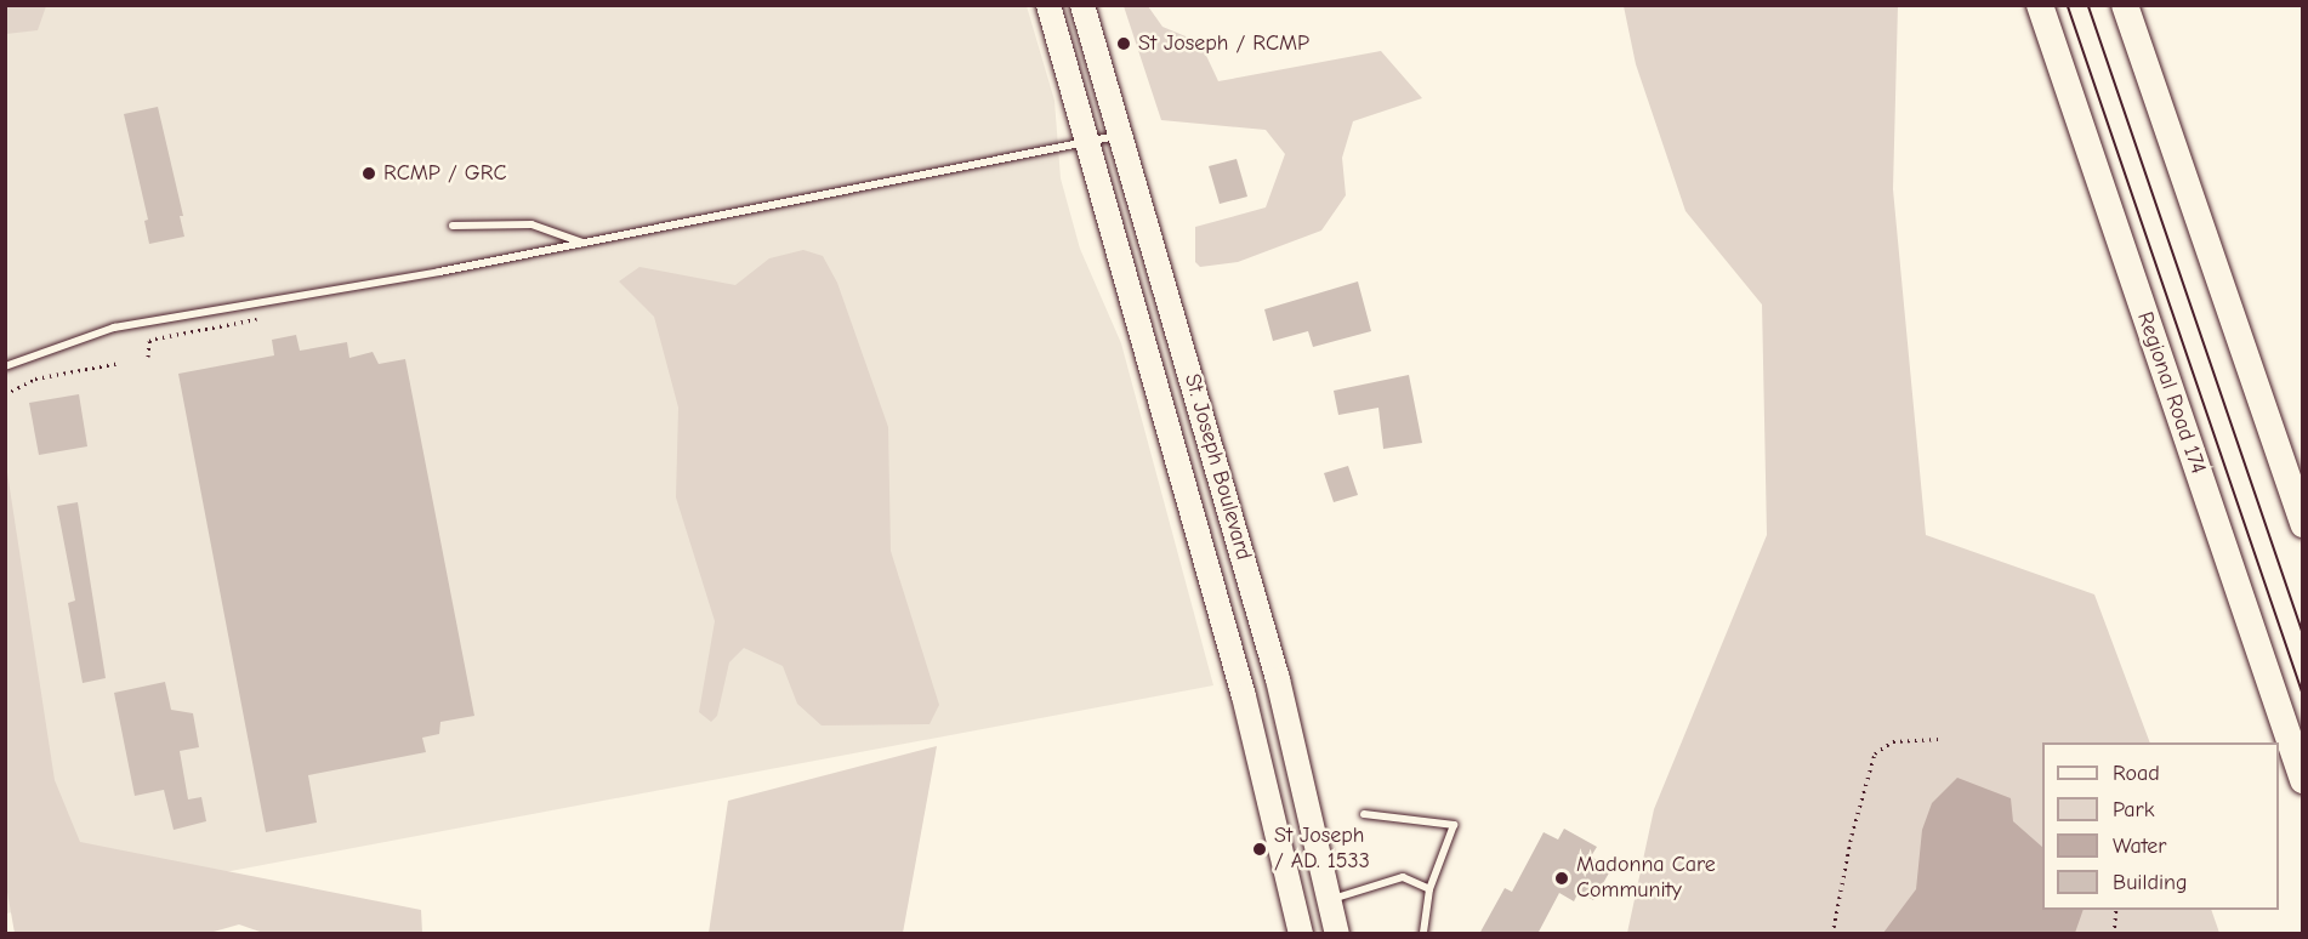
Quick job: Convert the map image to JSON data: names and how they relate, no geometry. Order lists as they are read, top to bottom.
{
  "streets": {
    "highway": ["Regional Road 174"],
    "main road": ["St. Joseph Boulevard"]
  },
  "places": [
    "St Joseph / RCMP",
    "RCMP / GRC",
    "St Joseph / AD. 1533",
    "Madonna Care Community"
  ],
  "legend": [
    "Road",
    "Park",
    "Water",
    "Building"
  ]
}
